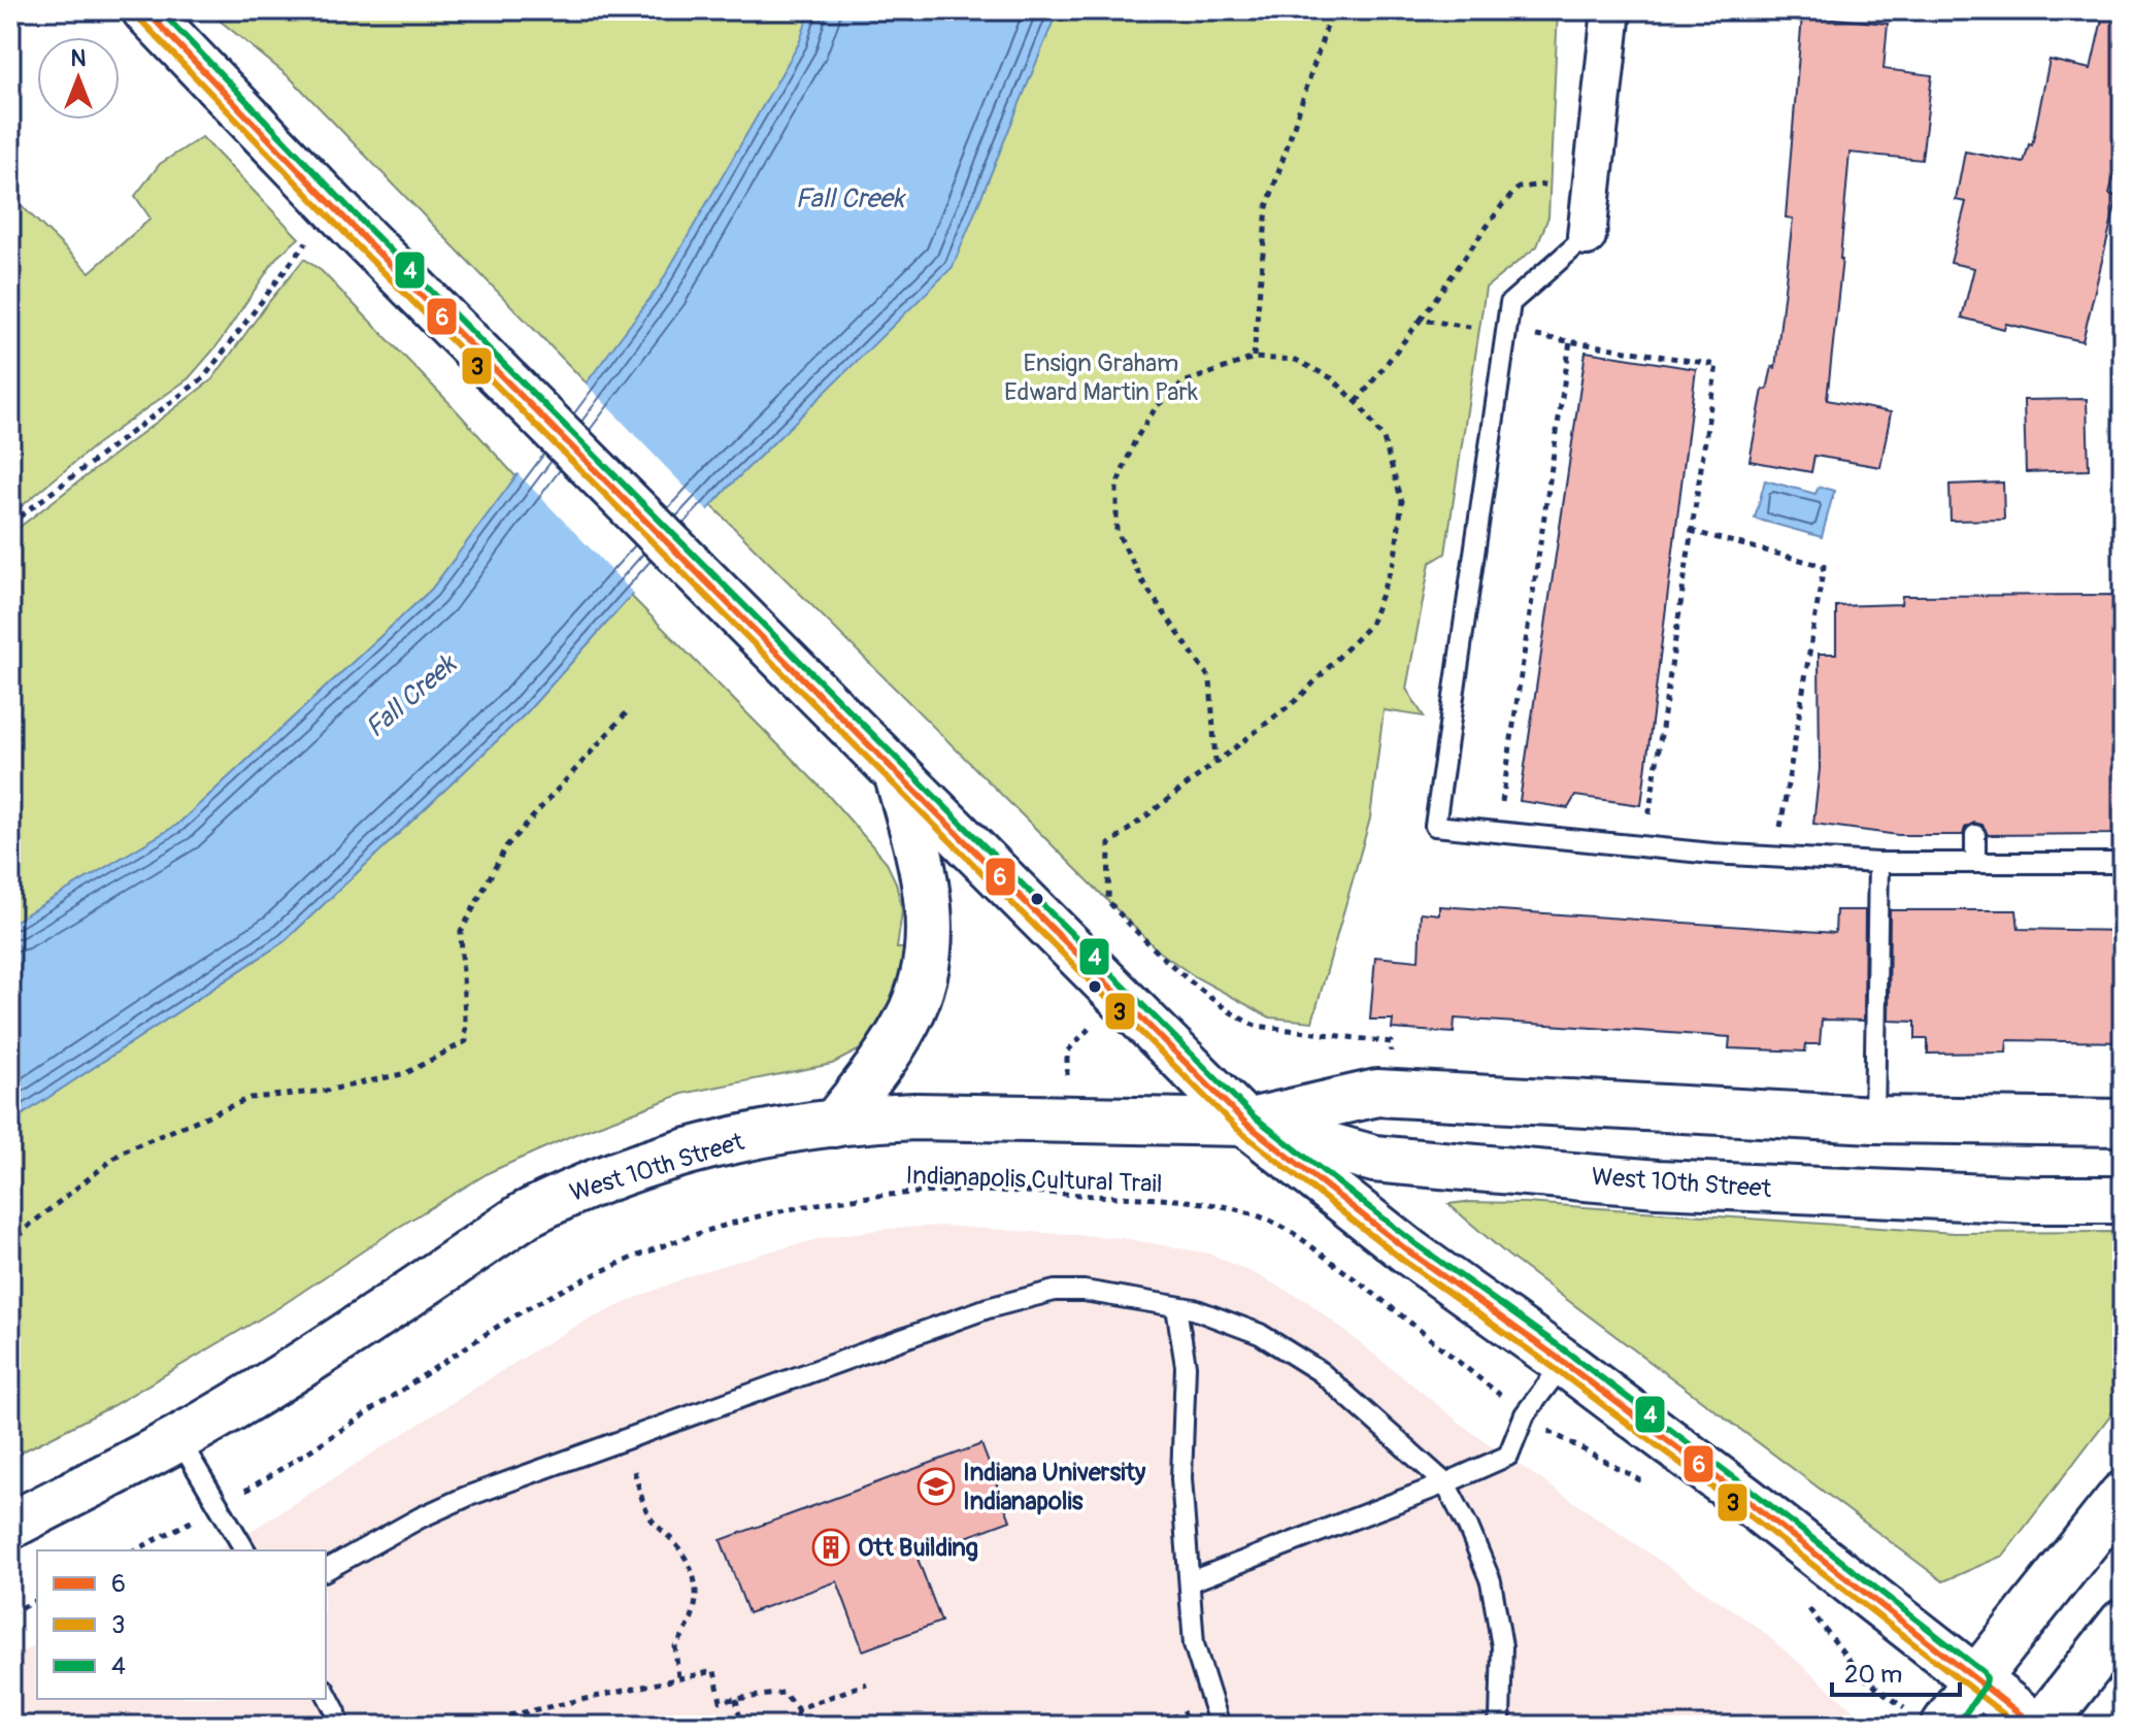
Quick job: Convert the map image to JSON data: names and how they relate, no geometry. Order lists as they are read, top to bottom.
{
  "streets": {
    "main road": ["West 10th Street"],
    "path": ["Indianapolis Cultural Trail"]
  },
  "water": ["Fall Creek"],
  "parks": ["Ensign Graham Edward Martin Park"],
  "places": {
    "school or university": ["Indiana University Indianapolis"],
    "building": ["Ott Building"]
  },
  "lines": ["transit line 6", "transit line 4", "transit line 3"],
  "legend": ["6", "3", "4"],
  "scale_bar": "20 m",
  "north": "top"
}
